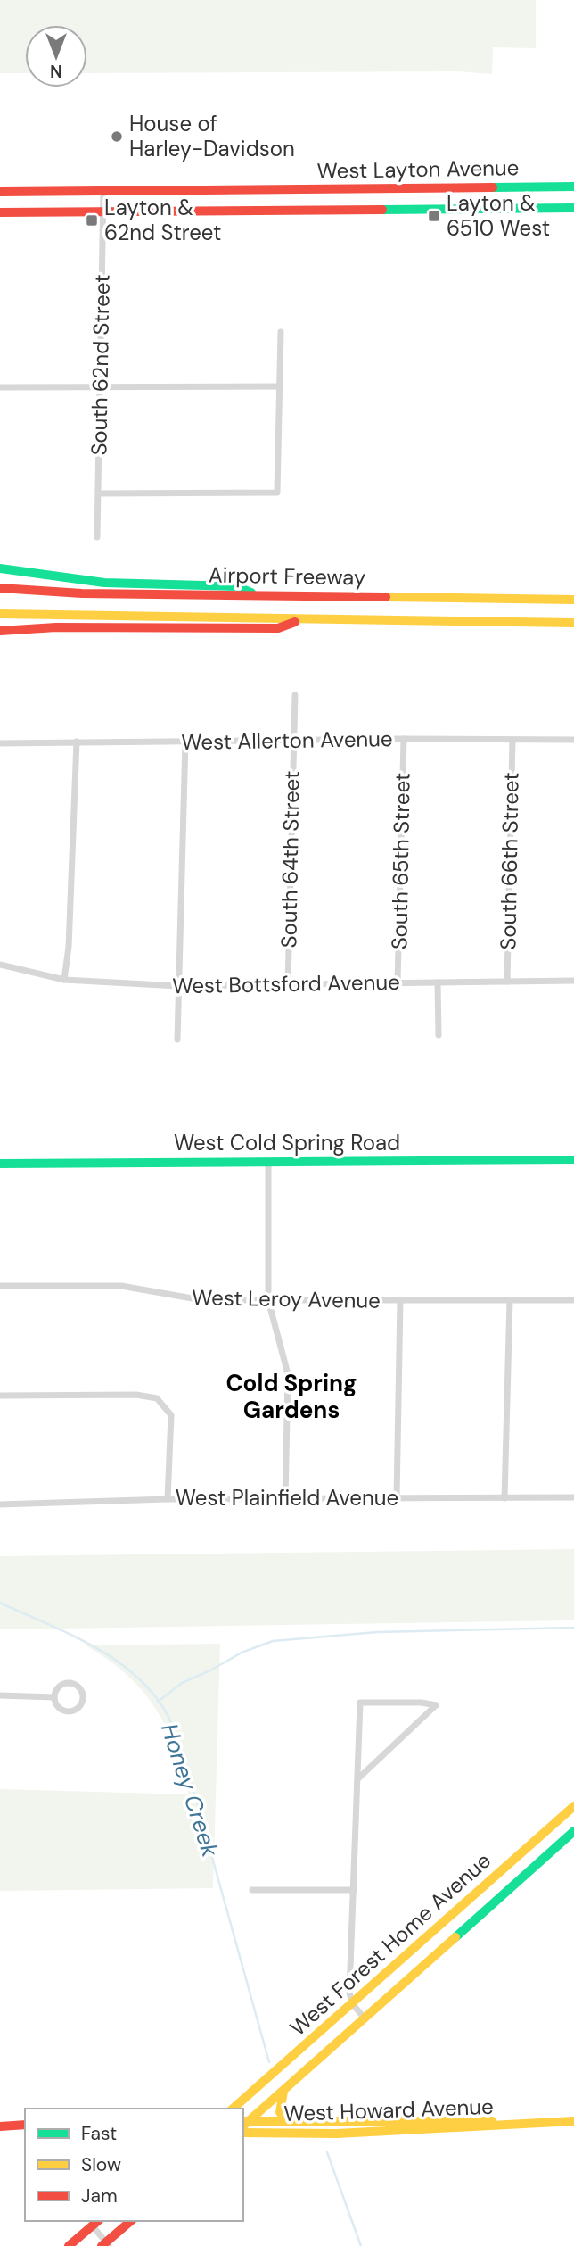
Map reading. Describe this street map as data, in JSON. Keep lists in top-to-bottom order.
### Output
{
  "streets": {
    "main road": [
      "West Layton Avenue",
      "Airport Freeway",
      "West Cold Spring Road",
      "West Forest Home Avenue",
      "West Howard Avenue"
    ],
    "street": [
      "South 62nd Street",
      "West Allerton Avenue",
      "South 64th Street",
      "South 65th Street",
      "South 66th Street",
      "West Bottsford Avenue",
      "West Leroy Avenue",
      "West Plainfield Avenue"
    ]
  },
  "crossings": [
    ["West Layton Avenue", "South 62nd Street"],
    ["West Allerton Avenue", "South 64th Street"],
    ["West Allerton Avenue", "South 65th Street"],
    ["West Allerton Avenue", "South 66th Street"],
    ["South 64th Street", "West Bottsford Avenue"],
    ["South 65th Street", "West Bottsford Avenue"],
    ["South 66th Street", "West Bottsford Avenue"],
    ["West Forest Home Avenue", "West Howard Avenue"]
  ],
  "districts": ["Cold Spring Gardens"],
  "water": ["Honey Creek"],
  "places": {
    "other": ["House of Harley-Davidson"],
    "transit": ["Layton & 6510 West", "Layton & 62nd Street"]
  },
  "legend": ["Fast", "Slow", "Jam"],
  "north": "bottom"
}
